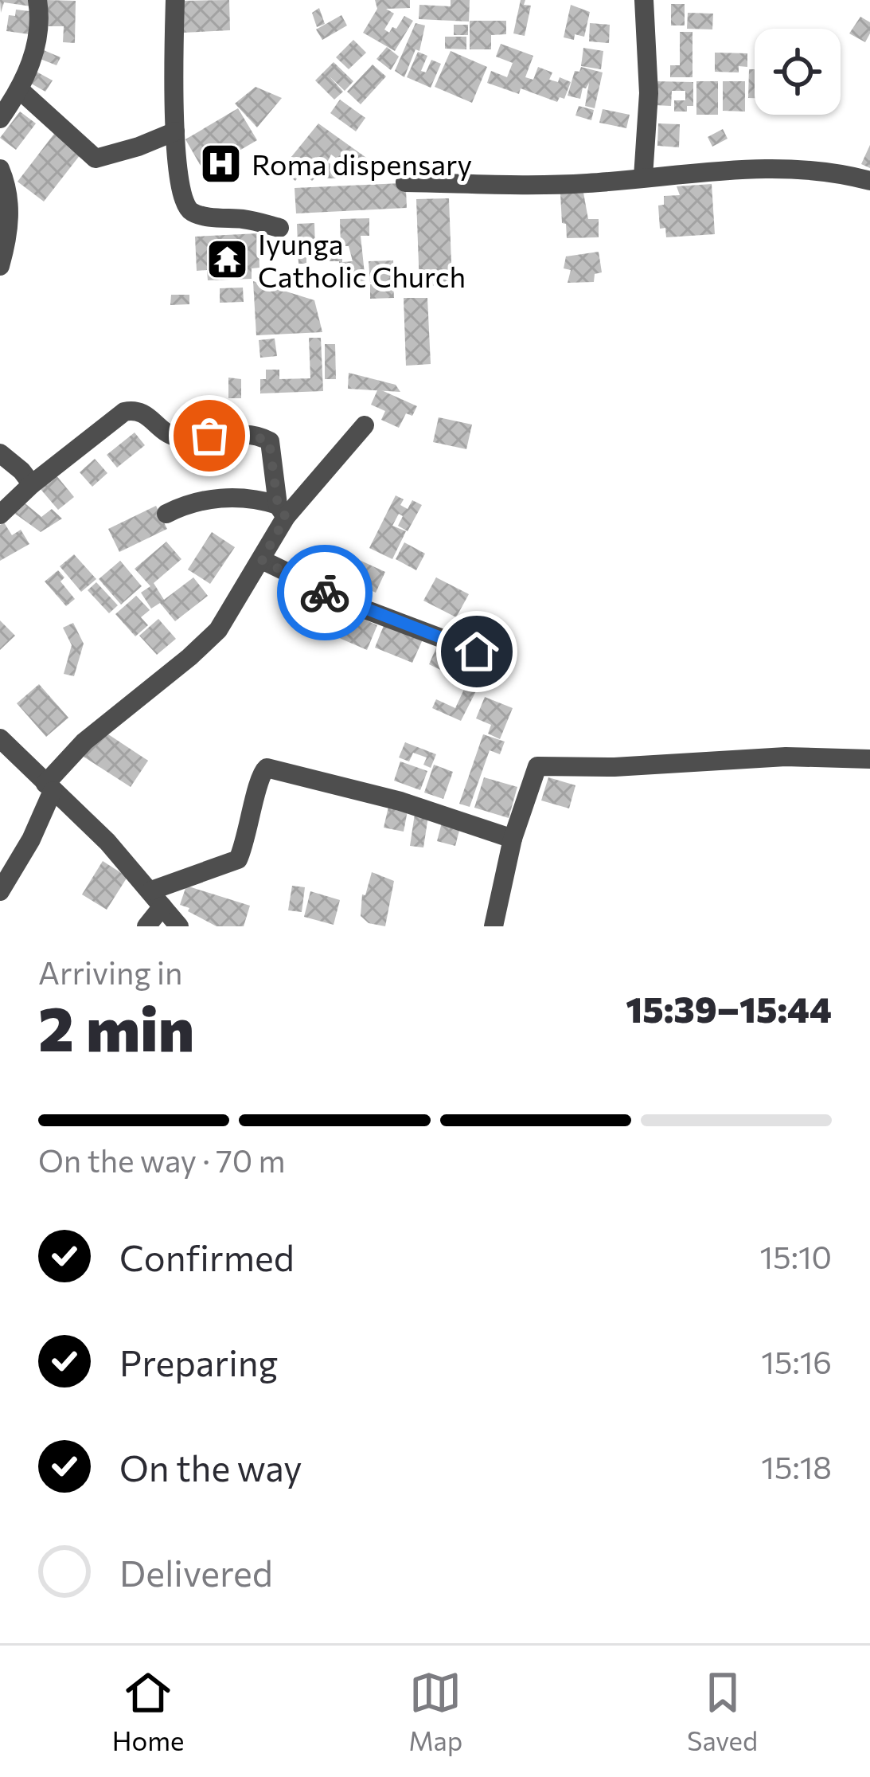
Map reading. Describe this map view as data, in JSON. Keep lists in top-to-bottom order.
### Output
{
  "places": {
    "hospital": ["Roma dispensary"],
    "temple": ["Iyunga Catholic Church"]
  },
  "page": {
    "heading": ["2 min", "Arriving in", "15:39–15:44"],
    "bar": "On the way · 70 m",
    "list": [
      ["Confirmed", "15:10"],
      ["Preparing", "15:16"],
      ["On the way", "15:18"],
      "Delivered"
    ],
    "tabs": ["Home", "Map", "Saved"]
  }
}
